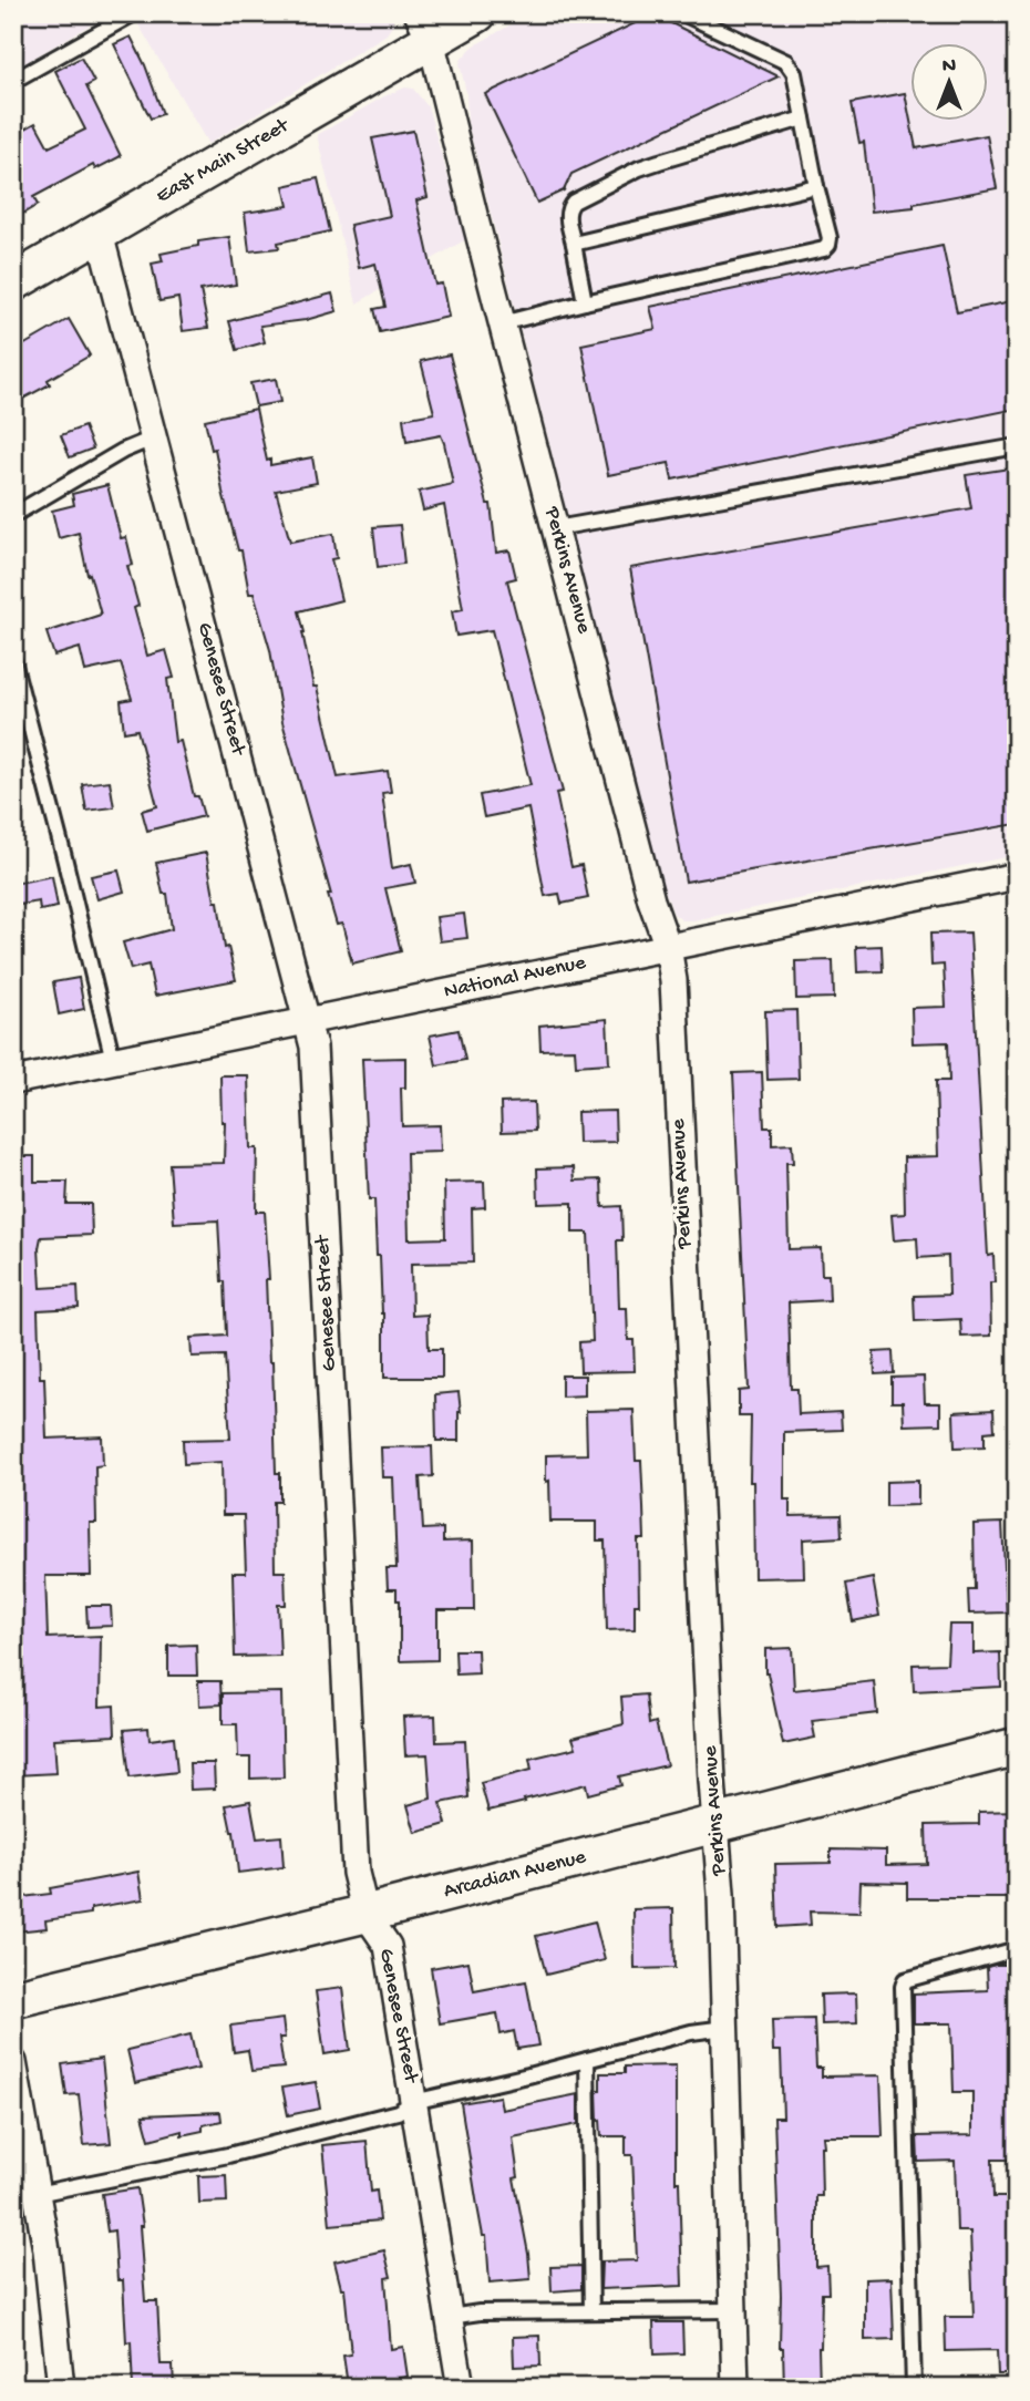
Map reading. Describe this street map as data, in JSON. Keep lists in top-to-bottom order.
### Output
{
  "streets": {
    "main road": ["East Main Street", "Arcadian Avenue"],
    "street": ["Perkins Avenue", "Genesee Street", "National Avenue"]
  },
  "crossings": [
    ["East Main Street", "Perkins Avenue"],
    ["East Main Street", "Genesee Street"],
    ["Perkins Avenue", "National Avenue"],
    ["Perkins Avenue", "Arcadian Avenue"],
    ["Genesee Street", "National Avenue"],
    ["Genesee Street", "Arcadian Avenue"]
  ],
  "north": "top"
}
